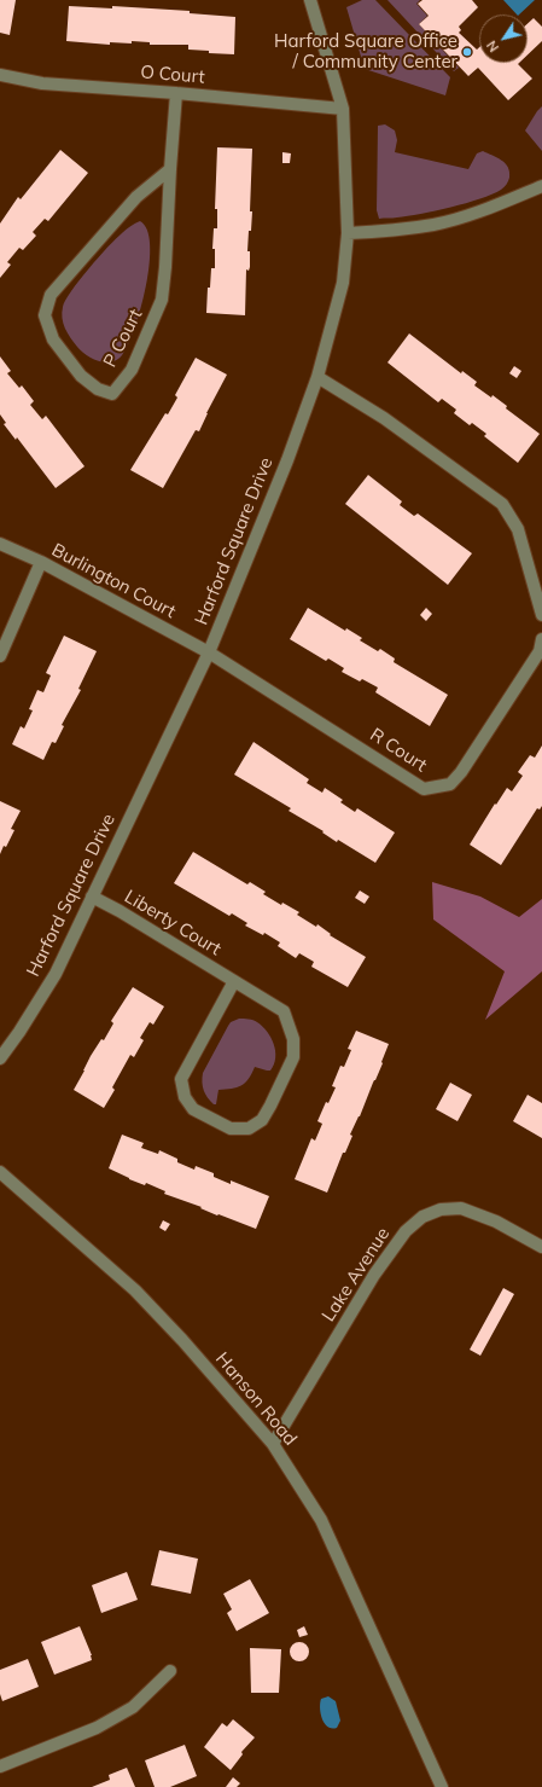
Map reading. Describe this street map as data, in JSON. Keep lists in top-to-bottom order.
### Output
{
  "streets": {
    "street": [
      "O Court",
      "P Court",
      "Harford Square Drive",
      "Burlington Court",
      "R Court",
      "Liberty Court",
      "Lake Avenue",
      "Hanson Road"
    ]
  },
  "crossings": [
    ["O Court", "P Court"],
    ["O Court", "Harford Square Drive"],
    ["Harford Square Drive", "Burlington Court"],
    ["Harford Square Drive", "R Court"],
    ["Harford Square Drive", "Liberty Court"],
    ["Burlington Court", "R Court"],
    ["Lake Avenue", "Hanson Road"]
  ],
  "places": ["Harford Square Office / Community Center"],
  "north": "bottom left"
}
